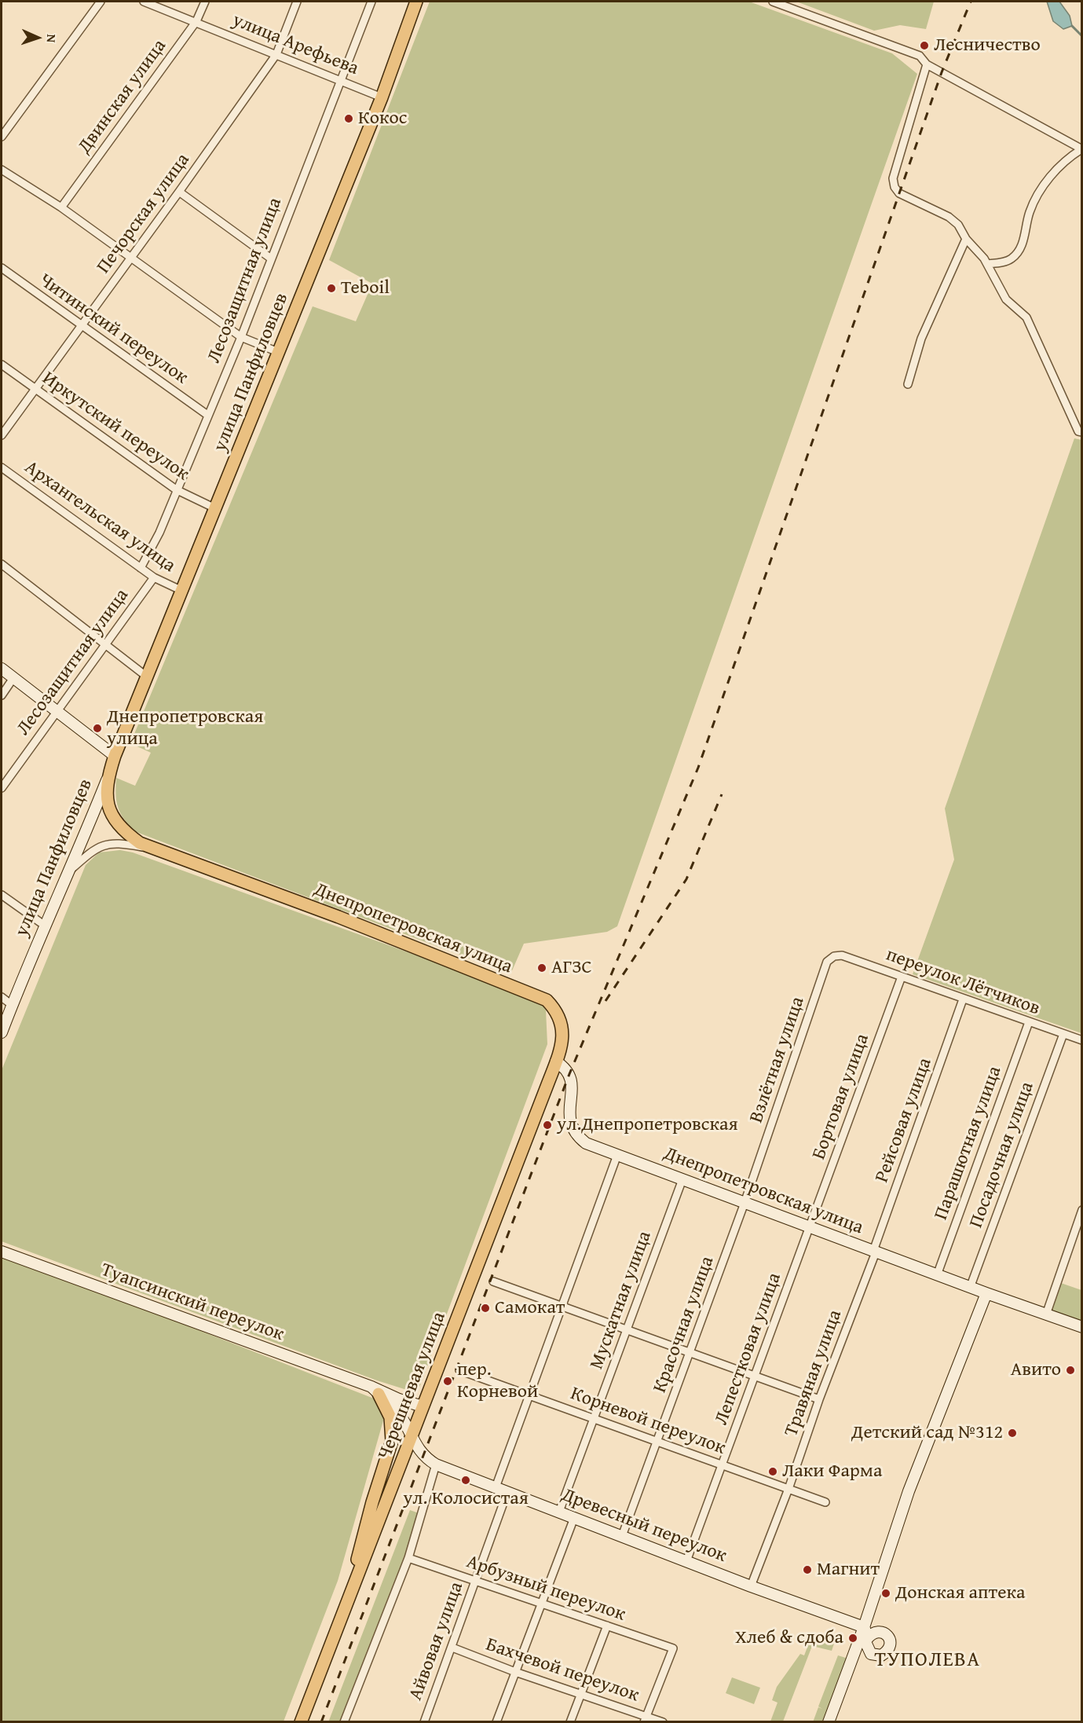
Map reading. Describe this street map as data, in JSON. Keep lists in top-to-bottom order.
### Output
{
  "streets": {
    "main road": ["улица Панфиловцев", "Днепропетровская улица", "Черешневая улица"],
    "street": [
      "улица Арефьева",
      "Двинская улица",
      "Печорская улица",
      "Лесозащитная улица",
      "Читинский переулок",
      "Иркутский переулок",
      "Архангельская улица",
      "переулок Лётчиков",
      "Взлётная улица",
      "Бортовая улица",
      "Рейсовая улица",
      "Парашютная улица",
      "Посадочная улица",
      "Мускатная улица",
      "Туапсинский переулок",
      "Красочная улица",
      "Лепестковая улица",
      "Травяная улица",
      "Корневой переулок",
      "Древесный переулок",
      "Арбузный переулок",
      "Айвовая улица",
      "Бахчевой переулок"
    ]
  },
  "crossings": [
    ["улица Арефьева", "Двинская улица"],
    ["улица Арефьева", "Печорская улица"],
    ["улица Арефьева", "Лесозащитная улица"],
    ["улица Арефьева", "улица Панфиловцев"],
    ["Печорская улица", "Читинский переулок"],
    ["Печорская улица", "Иркутский переулок"],
    ["Лесозащитная улица", "Читинский переулок"],
    ["Лесозащитная улица", "Иркутский переулок"],
    ["Лесозащитная улица", "Архангельская улица"],
    ["улица Панфиловцев", "Иркутский переулок"],
    ["улица Панфиловцев", "Архангельская улица"],
    ["улица Панфиловцев", "Днепропетровская улица"],
    ["Днепропетровская улица", "Взлётная улица"],
    ["Днепропетровская улица", "Бортовая улица"],
    ["Днепропетровская улица", "Рейсовая улица"],
    ["Днепропетровская улица", "Парашютная улица"],
    ["Днепропетровская улица", "Посадочная улица"],
    ["Днепропетровская улица", "Мускатная улица"],
    ["Днепропетровская улица", "Красочная улица"],
    ["Днепропетровская улица", "Лепестковая улица"],
    ["Днепропетровская улица", "Травяная улица"],
    ["Днепропетровская улица", "Черешневая улица"],
    ["переулок Лётчиков", "Взлётная улица"],
    ["переулок Лётчиков", "Бортовая улица"],
    ["переулок Лётчиков", "Рейсовая улица"],
    ["переулок Лётчиков", "Парашютная улица"],
    ["переулок Лётчиков", "Посадочная улица"],
    ["Взлётная улица", "Красочная улица"],
    ["Бортовая улица", "Лепестковая улица"],
    ["Рейсовая улица", "Травяная улица"],
    ["Мускатная улица", "Корневой переулок"],
    ["Мускатная улица", "Древесный переулок"],
    ["Туапсинский переулок", "Черешневая улица"],
    ["Туапсинский переулок", "Древесный переулок"],
    ["Красочная улица", "Корневой переулок"],
    ["Красочная улица", "Древесный переулок"],
    ["Лепестковая улица", "Корневой переулок"],
    ["Лепестковая улица", "Древесный переулок"],
    ["Травяная улица", "Корневой переулок"],
    ["Травяная улица", "Древесный переулок"],
    ["Черешневая улица", "Древесный переулок"],
    ["Древесный переулок", "Айвовая улица"],
    ["Арбузный переулок", "Айвовая улица"],
    ["Арбузный переулок", "Бахчевой переулок"],
    ["Айвовая улица", "Бахчевой переулок"]
  ],
  "districts": ["ТУПОЛЕВА"],
  "places": [
    "Лесничество",
    "Кокос",
    "Teboil",
    "Днепропетровская улица",
    "АГЗС",
    "ул.Днепропетровская",
    "Самокат",
    "Авито",
    "пер. Корневой",
    "Детский сад №312",
    "Лаки Фарма",
    "ул. Колосистая",
    "Магнит",
    "Донская аптека",
    "Хлеб & сдоба"
  ],
  "north": "right"
}
